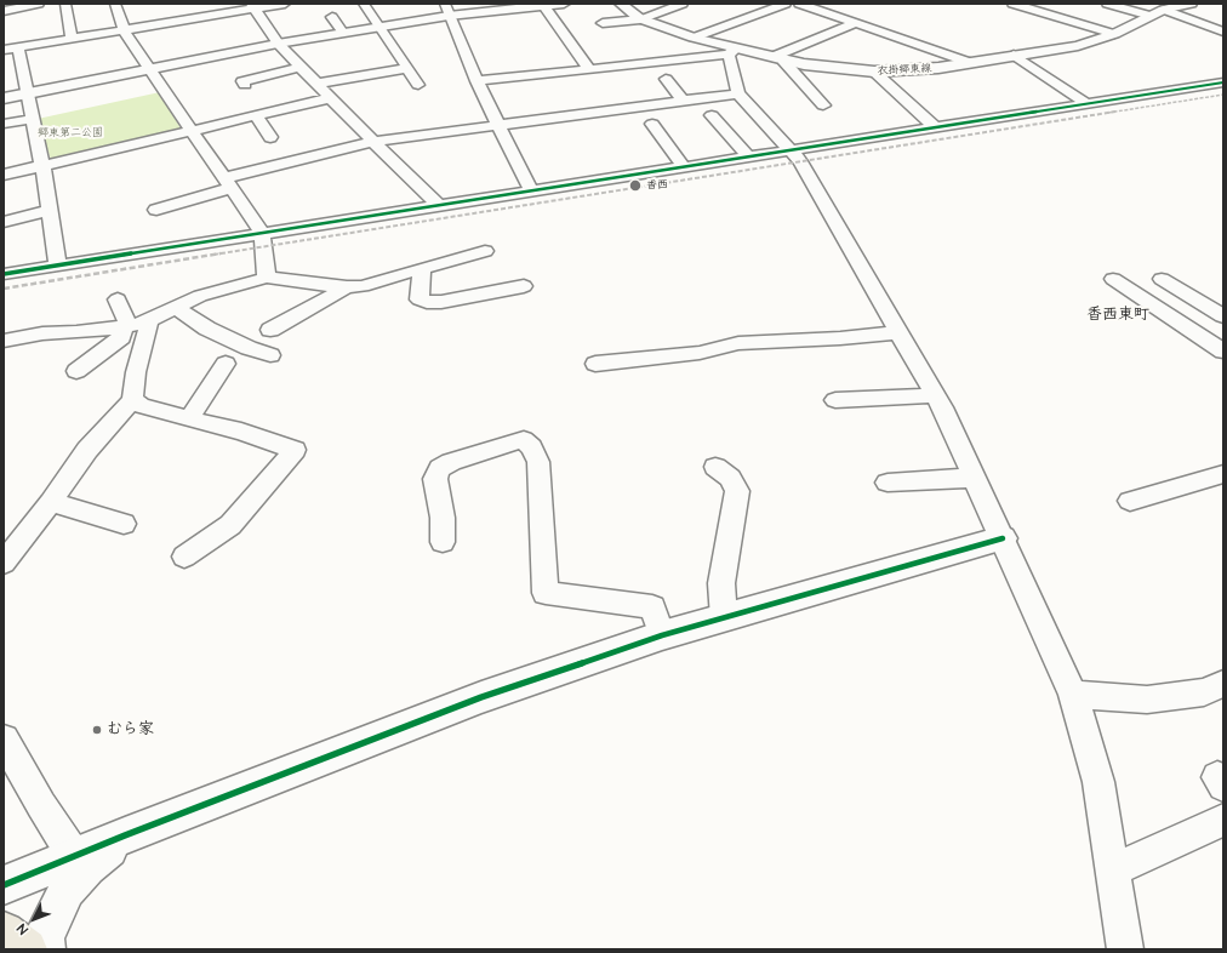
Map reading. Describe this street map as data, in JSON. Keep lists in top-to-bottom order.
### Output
{
  "streets": {
    "street": ["衣掛郷東線"]
  },
  "districts": ["香西東町"],
  "parks": ["郷東第二公園"],
  "places": ["香西", "むら家"],
  "north": "bottom left"
}
